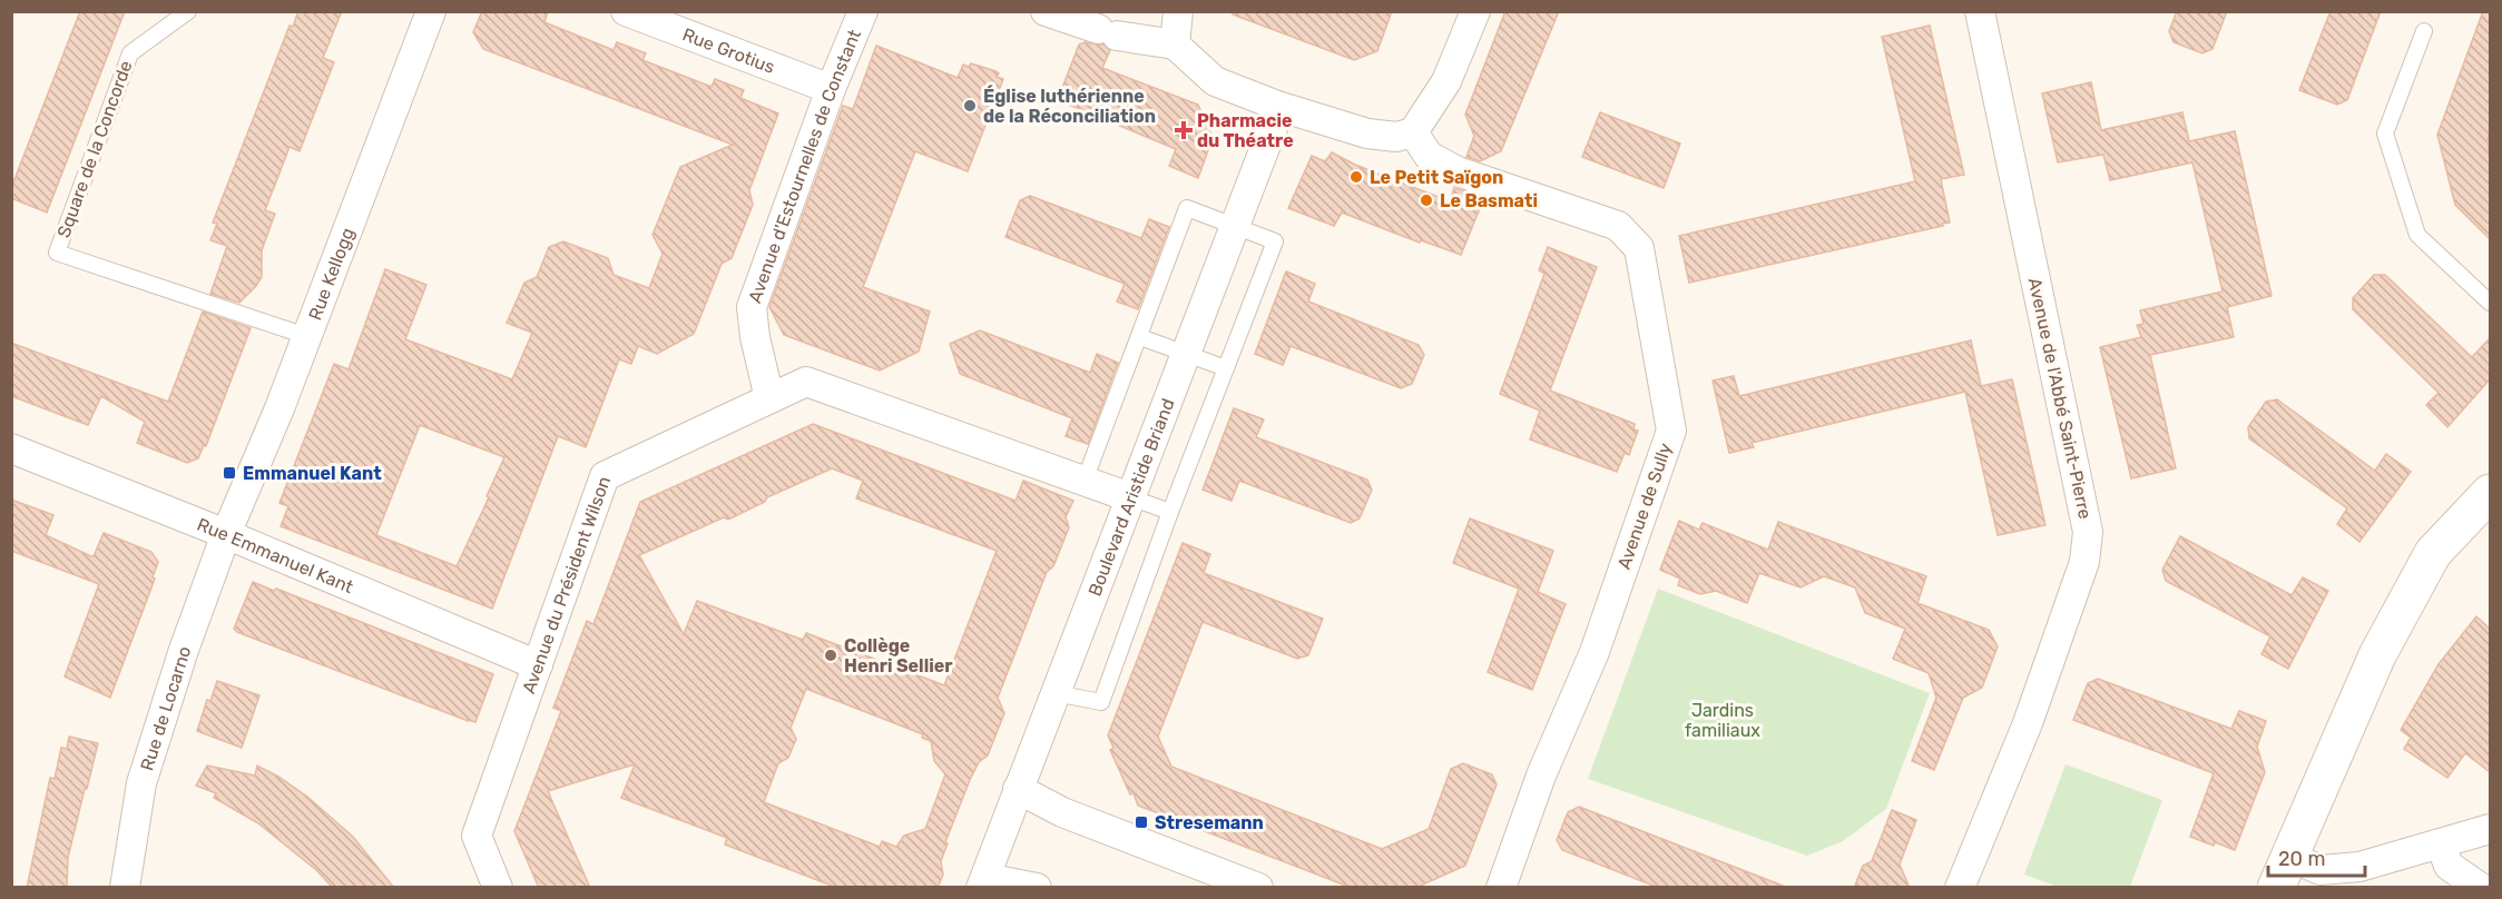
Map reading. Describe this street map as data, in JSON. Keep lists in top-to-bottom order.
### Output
{
  "streets": {
    "street": [
      "Rue Grotius",
      "Avenue d'Estournelles de Constant",
      "Rue Kellogg",
      "Avenue de l'Abbé Saint-Pierre",
      "Boulevard Aristide Briand",
      "Avenue de Sully",
      "Rue Emmanuel Kant",
      "Avenue du Président Wilson",
      "Rue de Locarno"
    ],
    "lane": ["Square de la Concorde"]
  },
  "crossings": [
    ["Rue Grotius", "Avenue d'Estournelles de Constant"],
    ["Square de la Concorde", "Rue Kellogg"],
    ["Avenue d'Estournelles de Constant", "Avenue du Président Wilson"],
    ["Rue Kellogg", "Rue Emmanuel Kant"],
    ["Rue Kellogg", "Rue de Locarno"],
    ["Boulevard Aristide Briand", "Avenue du Président Wilson"],
    ["Rue Emmanuel Kant", "Avenue du Président Wilson"],
    ["Rue Emmanuel Kant", "Rue de Locarno"]
  ],
  "parks": ["Jardins familiaux"],
  "places": {
    "other": [
      "Église luthérienne de la Réconciliation",
      "Le Petit Saïgon",
      "Le Basmati",
      "Collège Henri Sellier"
    ],
    "health": ["Pharmacie du Théatre"],
    "transit": ["Emmanuel Kant", "Stresemann"]
  },
  "scale_bar": "20 m"
}
